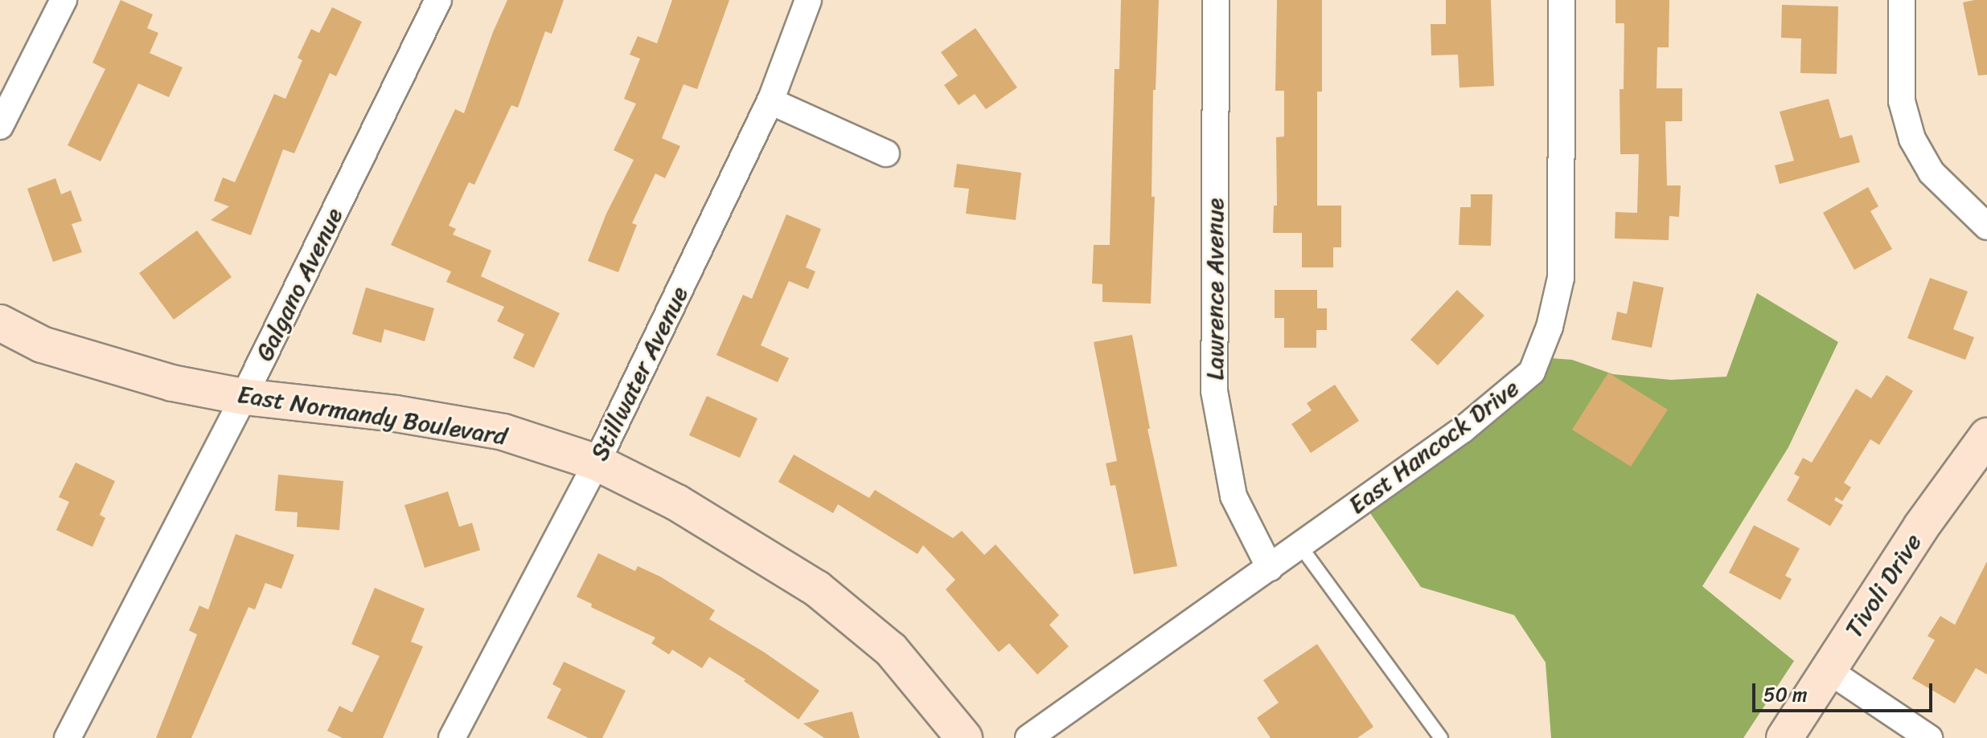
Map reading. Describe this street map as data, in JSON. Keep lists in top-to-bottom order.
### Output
{
  "streets": {
    "street": [
      "Galgano Avenue",
      "Lawrence Avenue",
      "Stillwater Avenue",
      "East Normandy Boulevard",
      "East Hancock Drive",
      "Tivoli Drive"
    ]
  },
  "crossings": [
    ["Galgano Avenue", "East Normandy Boulevard"],
    ["Lawrence Avenue", "East Hancock Drive"],
    ["Stillwater Avenue", "East Normandy Boulevard"]
  ],
  "scale_bar": "50 m"
}
